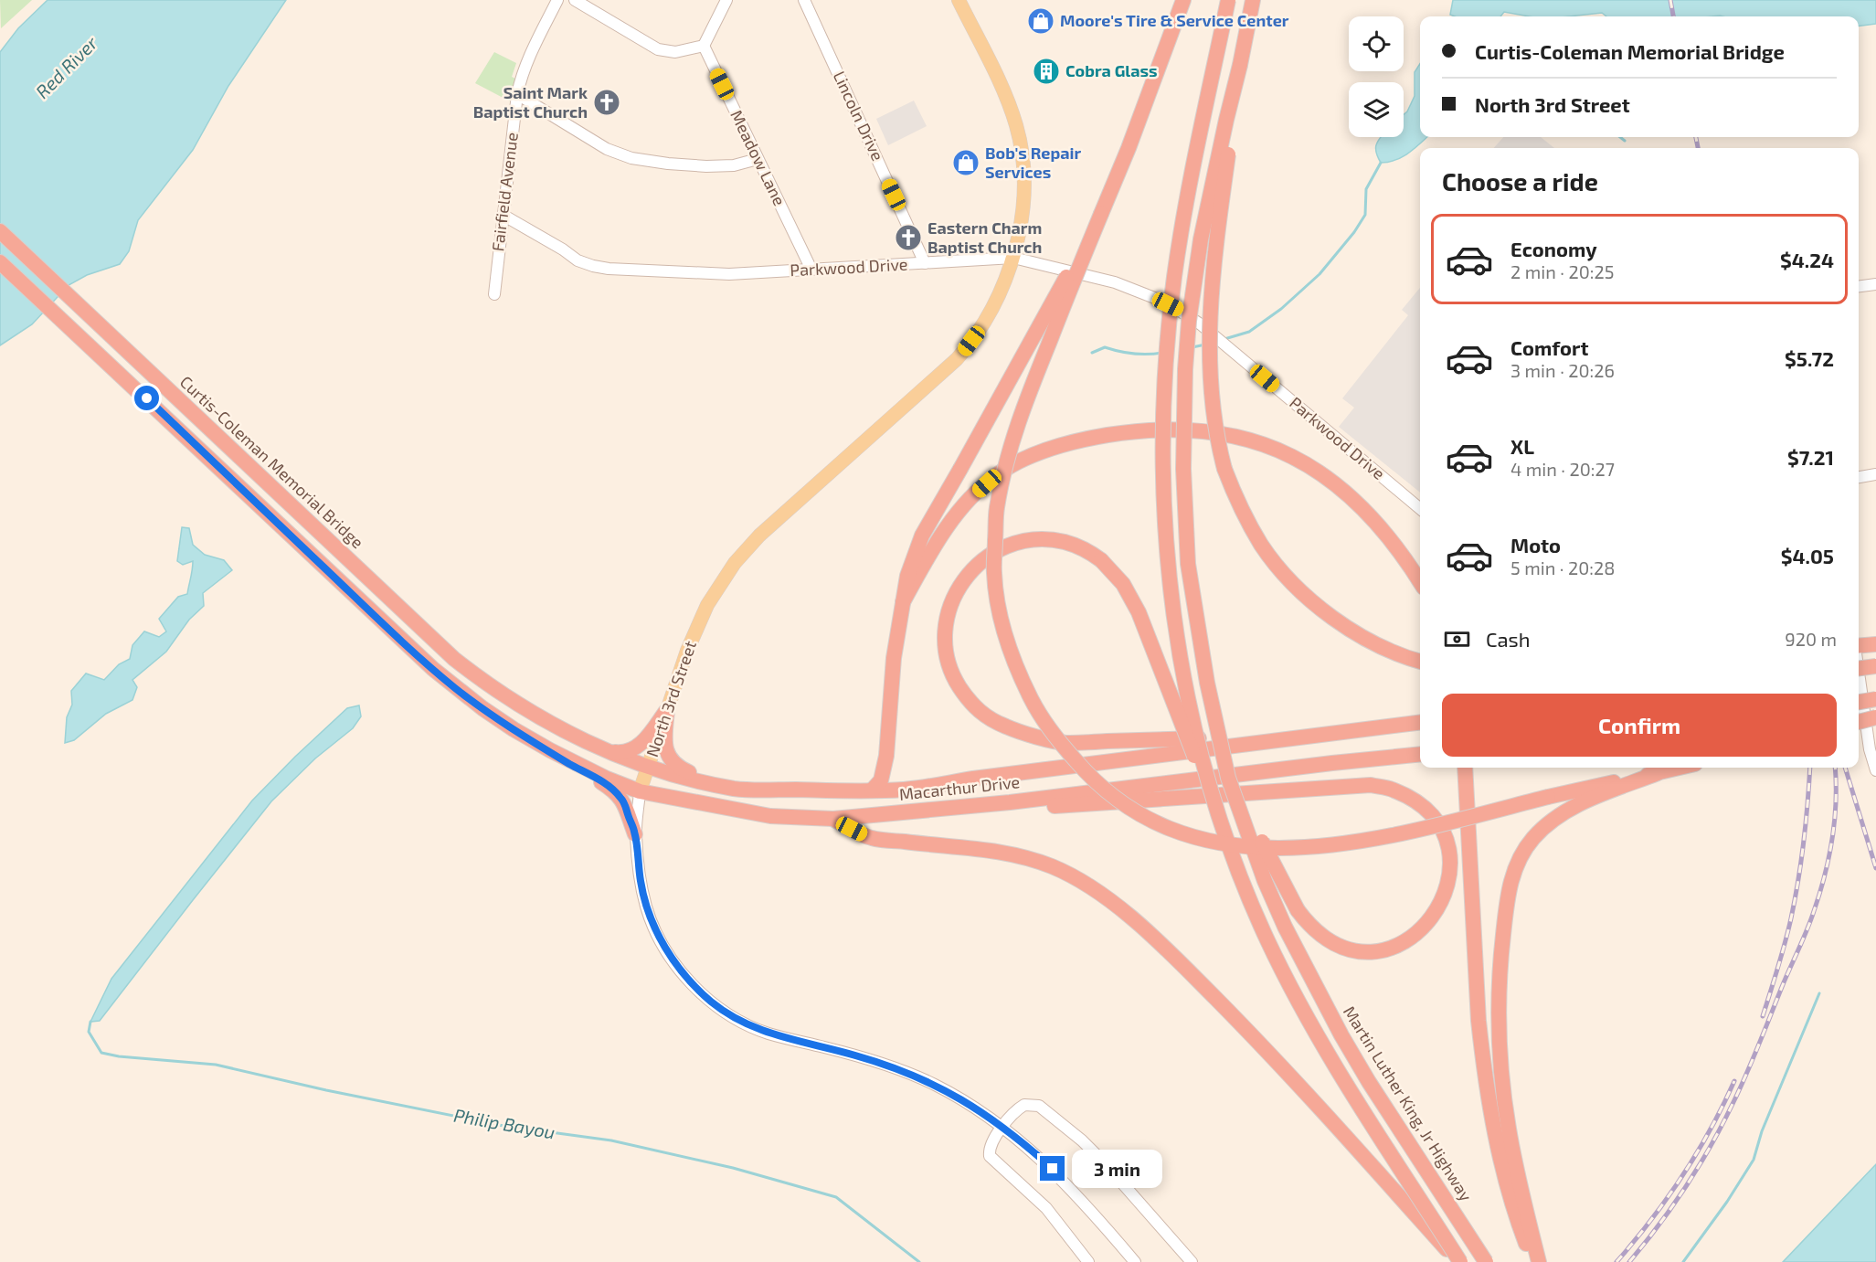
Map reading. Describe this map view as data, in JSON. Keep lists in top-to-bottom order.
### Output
{
  "streets": {
    "highway": ["Curtis-Coleman Memorial Bridge", "Macarthur Drive", "Martin Luther King, Jr Highway"],
    "main road": ["North 3rd Street"],
    "street": [
      "Lincoln Drive",
      "Meadow Lane",
      "Fairfield Avenue",
      "Parkwood Drive"
    ]
  },
  "crossings": [
    ["Lincoln Drive", "Parkwood Drive"],
    ["Meadow Lane", "Parkwood Drive"],
    ["Fairfield Avenue", "Parkwood Drive"],
    ["Parkwood Drive", "North 3rd Street"],
    ["Curtis-Coleman Memorial Bridge", "Macarthur Drive"],
    ["North 3rd Street", "Macarthur Drive"]
  ],
  "water": ["Red River", "Philip Bayou"],
  "places": {
    "shop": ["Moore's Tire & Service Center", "Bob's Repair Services"],
    "building": ["Cobra Glass"],
    "church": ["Saint Mark Baptist Church", "Eastern Charm Baptist Church"]
  },
  "page": {
    "banner": ["Curtis-Coleman Memorial Bridge", "North 3rd Street"],
    "heading": "Choose a ride",
    "list": [
      {
        "name": "Economy",
        "note": "2 min · 20:25",
        "value": "$4.24"
      },
      {
        "name": "Comfort",
        "note": "3 min · 20:26",
        "value": "$5.72"
      },
      {
        "name": "XL",
        "note": "4 min · 20:27",
        "value": "$7.21"
      },
      {
        "name": "Moto",
        "note": "5 min · 20:28",
        "value": "$4.05"
      }
    ],
    "pay": ["Cash", "920 m"],
    "buttons": "Confirm",
    "bubble": "3 min"
  }
}
